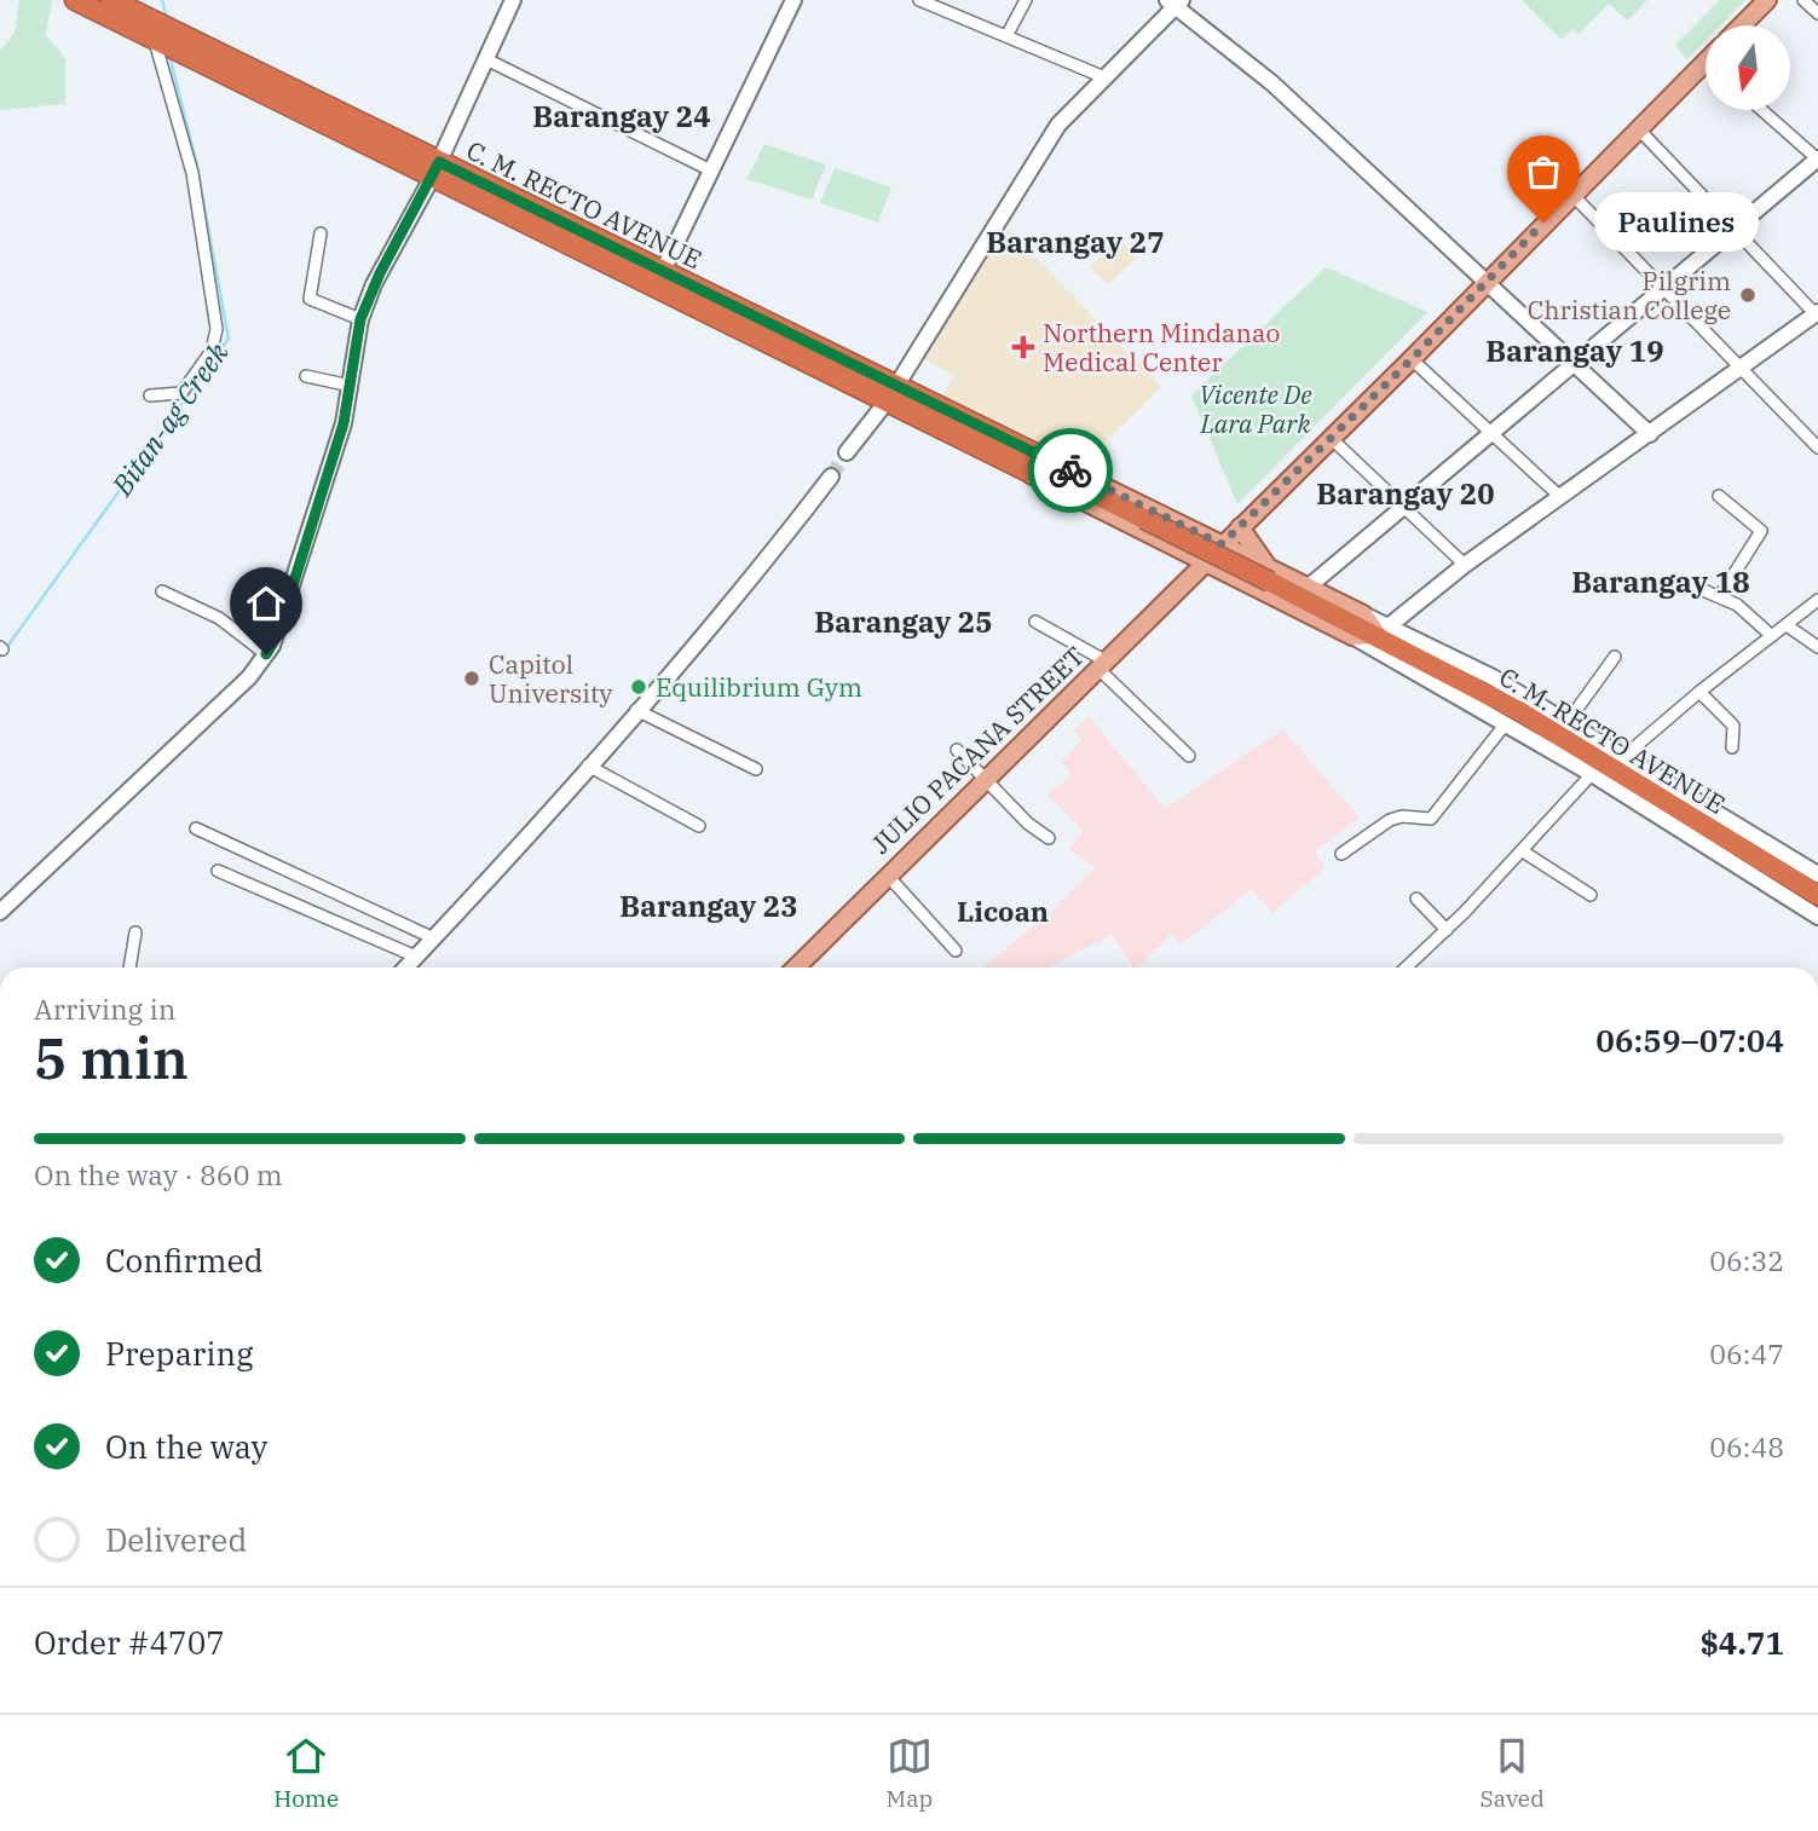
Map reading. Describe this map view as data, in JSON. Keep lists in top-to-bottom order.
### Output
{
  "streets": {
    "highway": ["C. M. RECTO AVENUE"],
    "main road": ["JULIO PACANA STREET"]
  },
  "crossings": [
    ["C. M. RECTO AVENUE", "JULIO PACANA STREET"]
  ],
  "districts": [
    "Barangay 24",
    "Barangay 27",
    "Barangay 19",
    "Barangay 20",
    "Barangay 18",
    "Barangay 25",
    "Barangay 23",
    "Licoan"
  ],
  "water": ["Bitan-ag Creek"],
  "parks": ["Vicente De Lara Park"],
  "places": {
    "other": [
      "Paulines",
      "Pilgrim Christian College",
      "Capitol University",
      "Equilibrium Gym"
    ],
    "health": ["Northern Mindanao Medical Center"]
  },
  "north": "bottom",
  "page": {
    "bubble": "Paulines",
    "heading": ["5 min", "Arriving in", "06:59–07:04"],
    "panel": ["Order #4707", "$4.71"],
    "bar": "On the way · 860 m",
    "list": [
      ["Confirmed", "06:32"],
      ["Preparing", "06:47"],
      ["On the way", "06:48"],
      "Delivered"
    ],
    "tabs": ["Home", "Map", "Saved"]
  }
}
